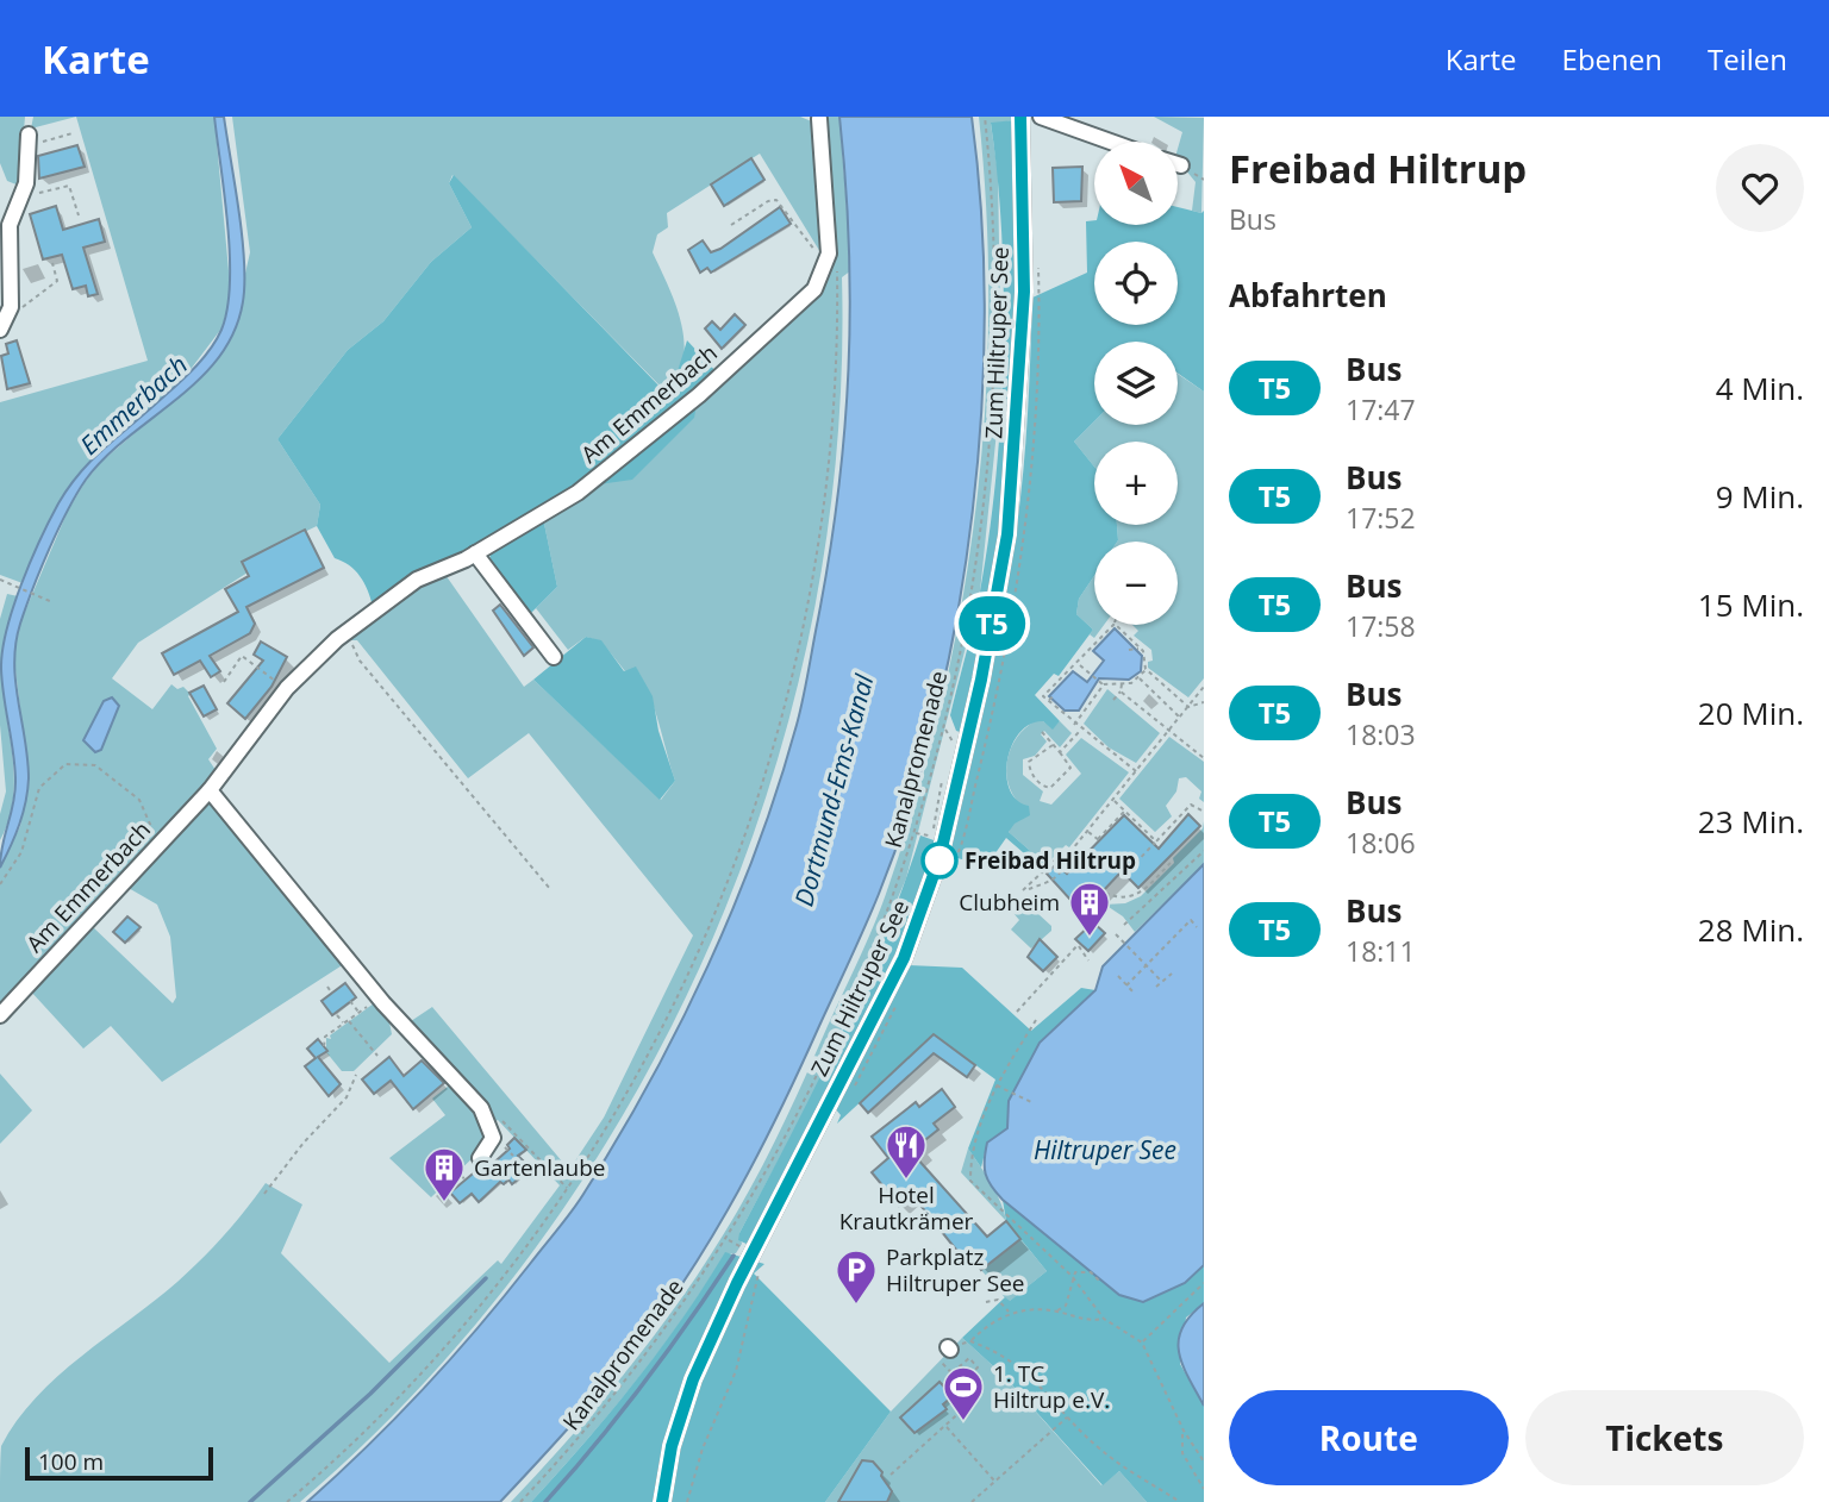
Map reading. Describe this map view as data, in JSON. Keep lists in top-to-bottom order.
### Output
{
  "streets": {
    "street": ["Zum Hiltruper See", "Am Emmerbach"],
    "path": ["Kanalpromenade"]
  },
  "water": ["Emmerbach", "Dortmund-Ems-Kanal", "Hiltruper See"],
  "places": {
    "other": ["Freibad Hiltrup"],
    "building": ["Clubheim", "Gartenlaube"],
    "restaurant": ["Hotel Krautkrämer"],
    "parking": ["Parkplatz Hiltruper See"],
    "sports": ["1. TC Hiltrup e.V."]
  },
  "lines": ["bus line T5"],
  "scale_bar": "100 m",
  "north": "top left",
  "page": {
    "header": "Karte",
    "nav": ["Karte", "Ebenen", "Teilen"],
    "on_map": "T5",
    "heading": [
      ["Freibad Hiltrup", "Bus"],
      "Abfahrten"
    ],
    "map_buttons": ["+", "−"],
    "list": [
      {
        "mark": "T5",
        "name": "Bus",
        "note": "17:47",
        "value": "4 Min."
      },
      {
        "mark": "T5",
        "name": "Bus",
        "note": "17:52",
        "value": "9 Min."
      },
      {
        "mark": "T5",
        "name": "Bus",
        "note": "17:58",
        "value": "15 Min."
      },
      {
        "mark": "T5",
        "name": "Bus",
        "note": "18:03",
        "value": "20 Min."
      },
      {
        "mark": "T5",
        "name": "Bus",
        "note": "18:06",
        "value": "23 Min."
      },
      {
        "mark": "T5",
        "name": "Bus",
        "note": "18:11",
        "value": "28 Min."
      }
    ],
    "buttons": ["Route", "Tickets"],
    "scale": "100 m"
  }
}
